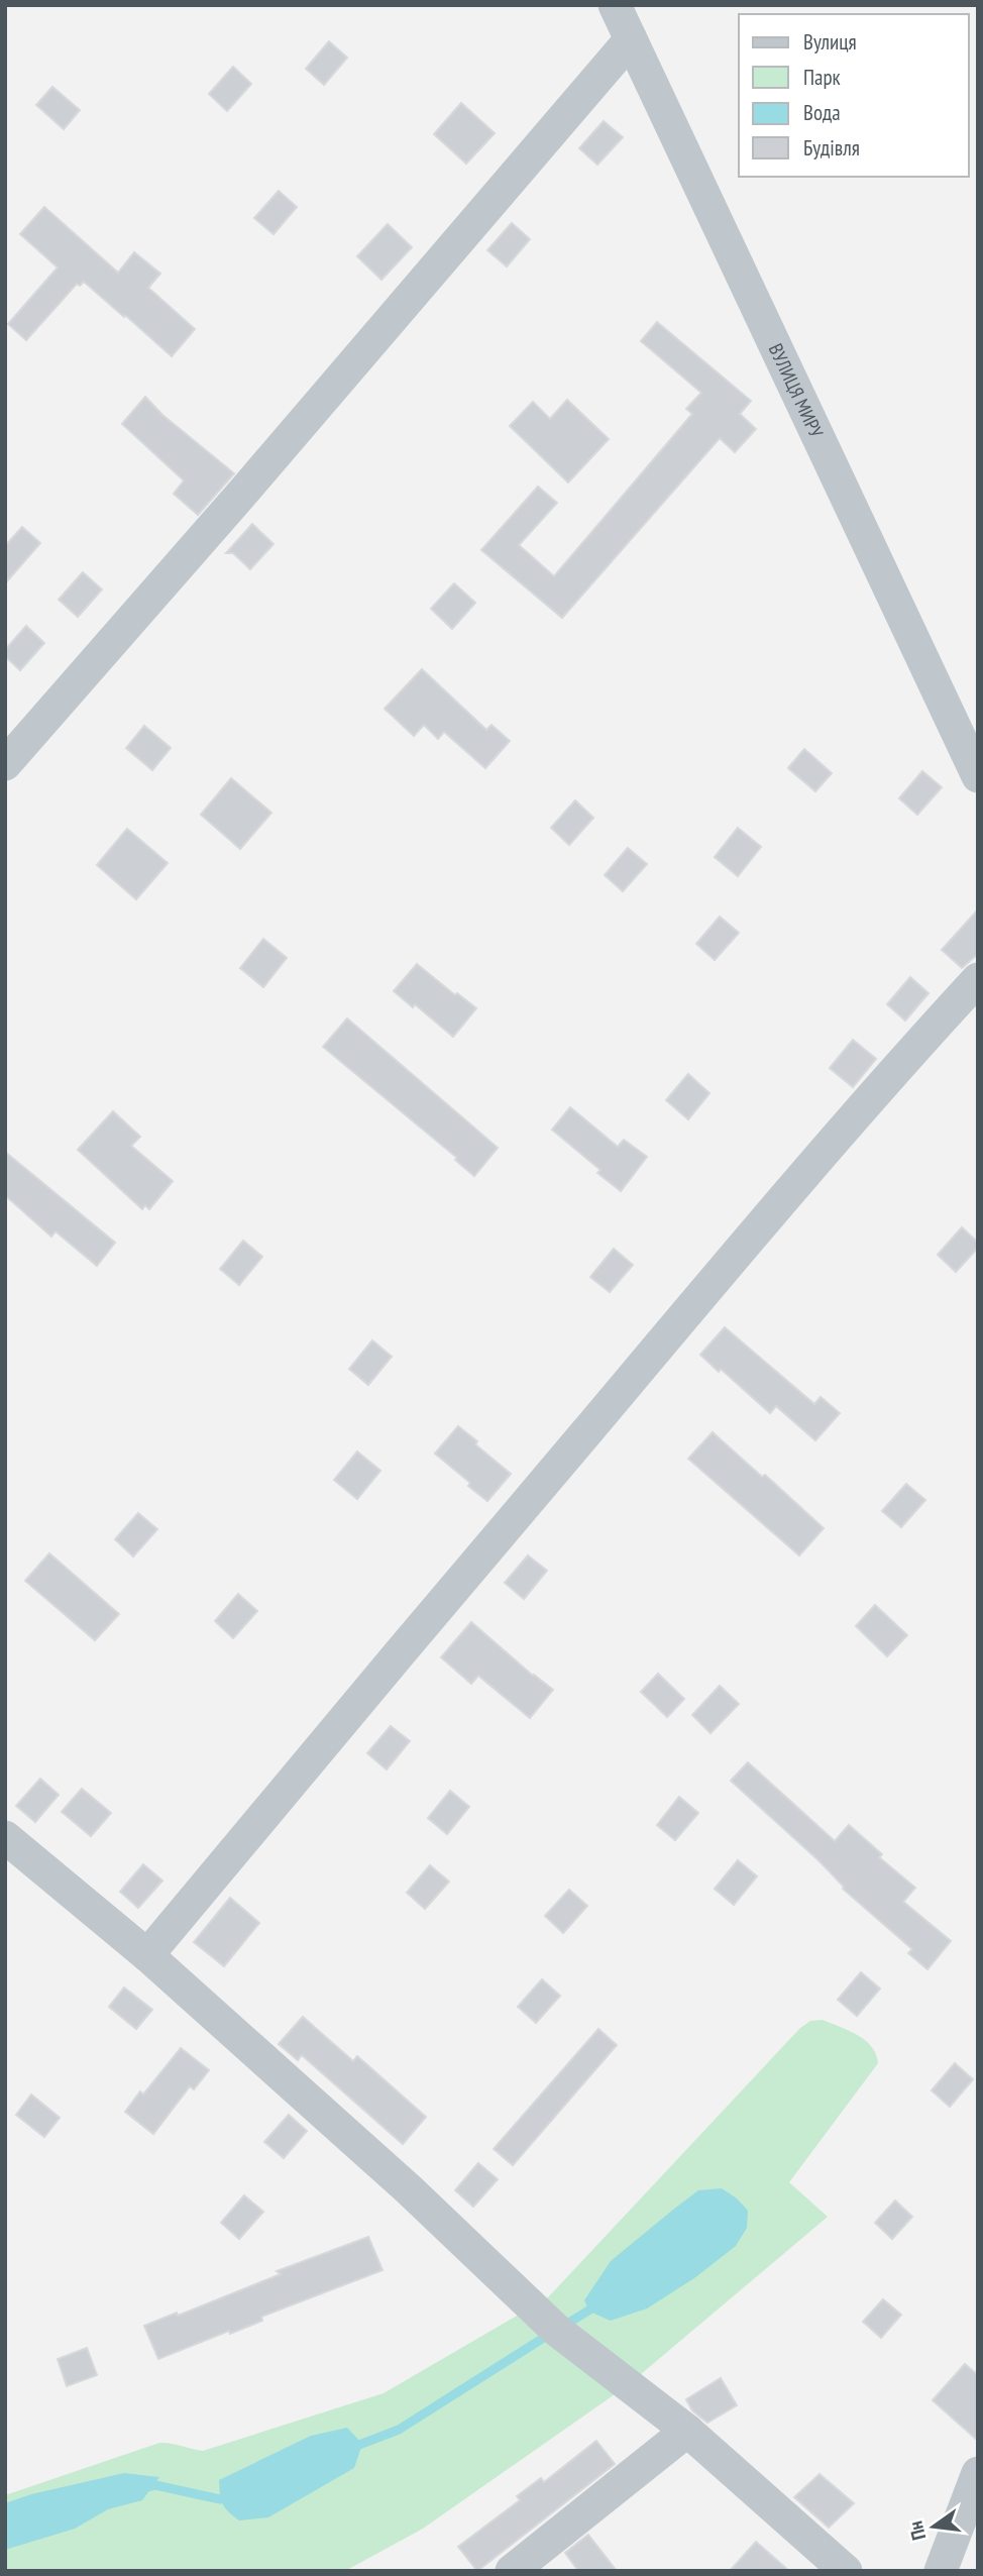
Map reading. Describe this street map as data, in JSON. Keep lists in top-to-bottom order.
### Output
{
  "streets": {
    "street": ["ВУЛИЦЯ МИРУ"]
  },
  "legend": [
    "Вулиця",
    "Парк",
    "Вода",
    "Будівля"
  ],
  "north": "left"
}
